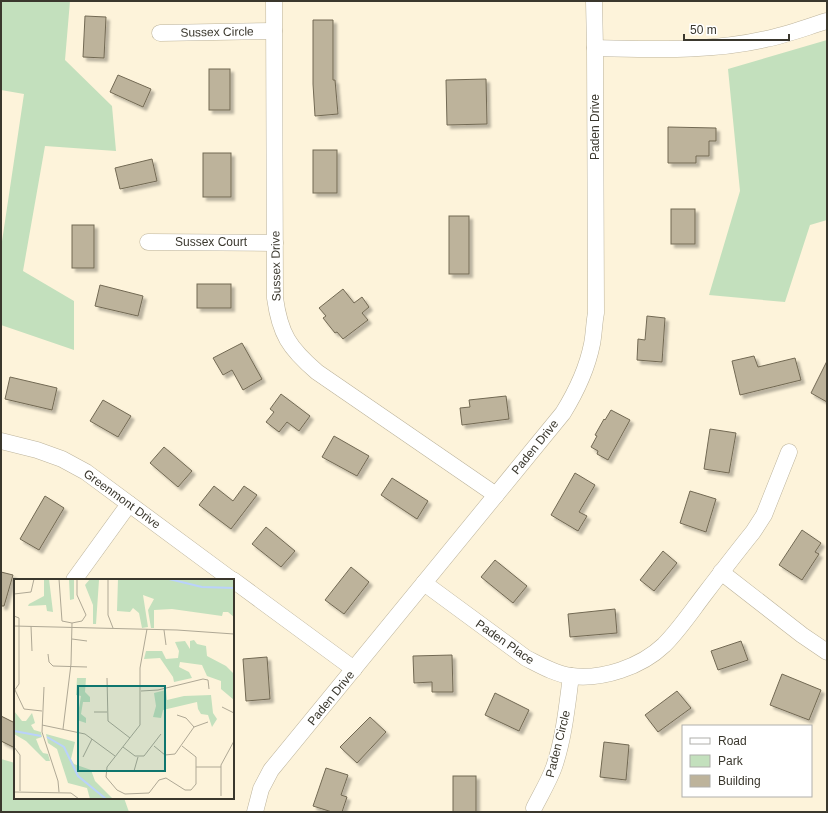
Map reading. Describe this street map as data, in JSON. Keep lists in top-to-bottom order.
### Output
{
  "streets": {
    "street": [
      "Sussex Circle",
      "Paden Drive",
      "Sussex Court",
      "Sussex Drive",
      "Greenmont Drive",
      "Paden Place",
      "Paden Circle"
    ]
  },
  "crossings": [
    ["Sussex Circle", "Sussex Drive"],
    ["Paden Drive", "Sussex Drive"],
    ["Paden Drive", "Greenmont Drive"],
    ["Paden Drive", "Paden Place"],
    ["Sussex Court", "Sussex Drive"],
    ["Paden Place", "Paden Circle"]
  ],
  "legend": ["Road", "Park", "Building"],
  "scale_bar": "50 m"
}
